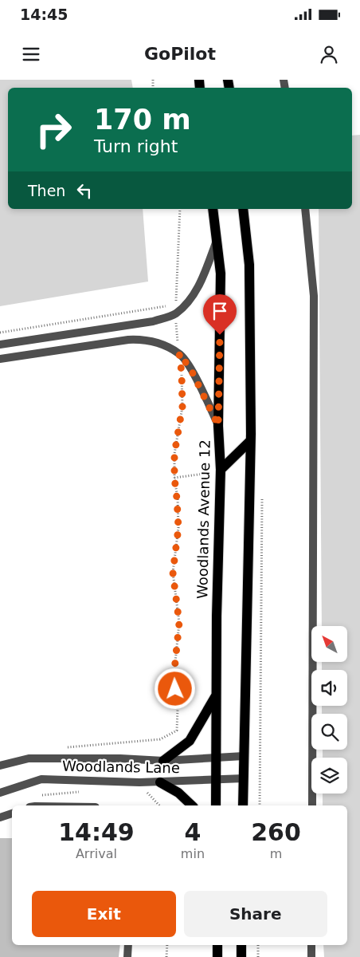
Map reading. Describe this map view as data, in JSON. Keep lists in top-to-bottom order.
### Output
{
  "streets": {
    "main road": ["Woodlands Avenue 12"],
    "street": ["Woodlands Lane"]
  },
  "crossings": [
    ["Woodlands Avenue 12", "Woodlands Lane"]
  ],
  "north": "top left",
  "page": {
    "status": "14:45",
    "header": "GoPilot",
    "turn": ["170 m", "Turn right"],
    "then": "Then",
    "eta": [
      "14:49",
      "Arrival",
      "4",
      "min",
      "260",
      "m"
    ],
    "buttons": ["Exit", "Share"]
  }
}
